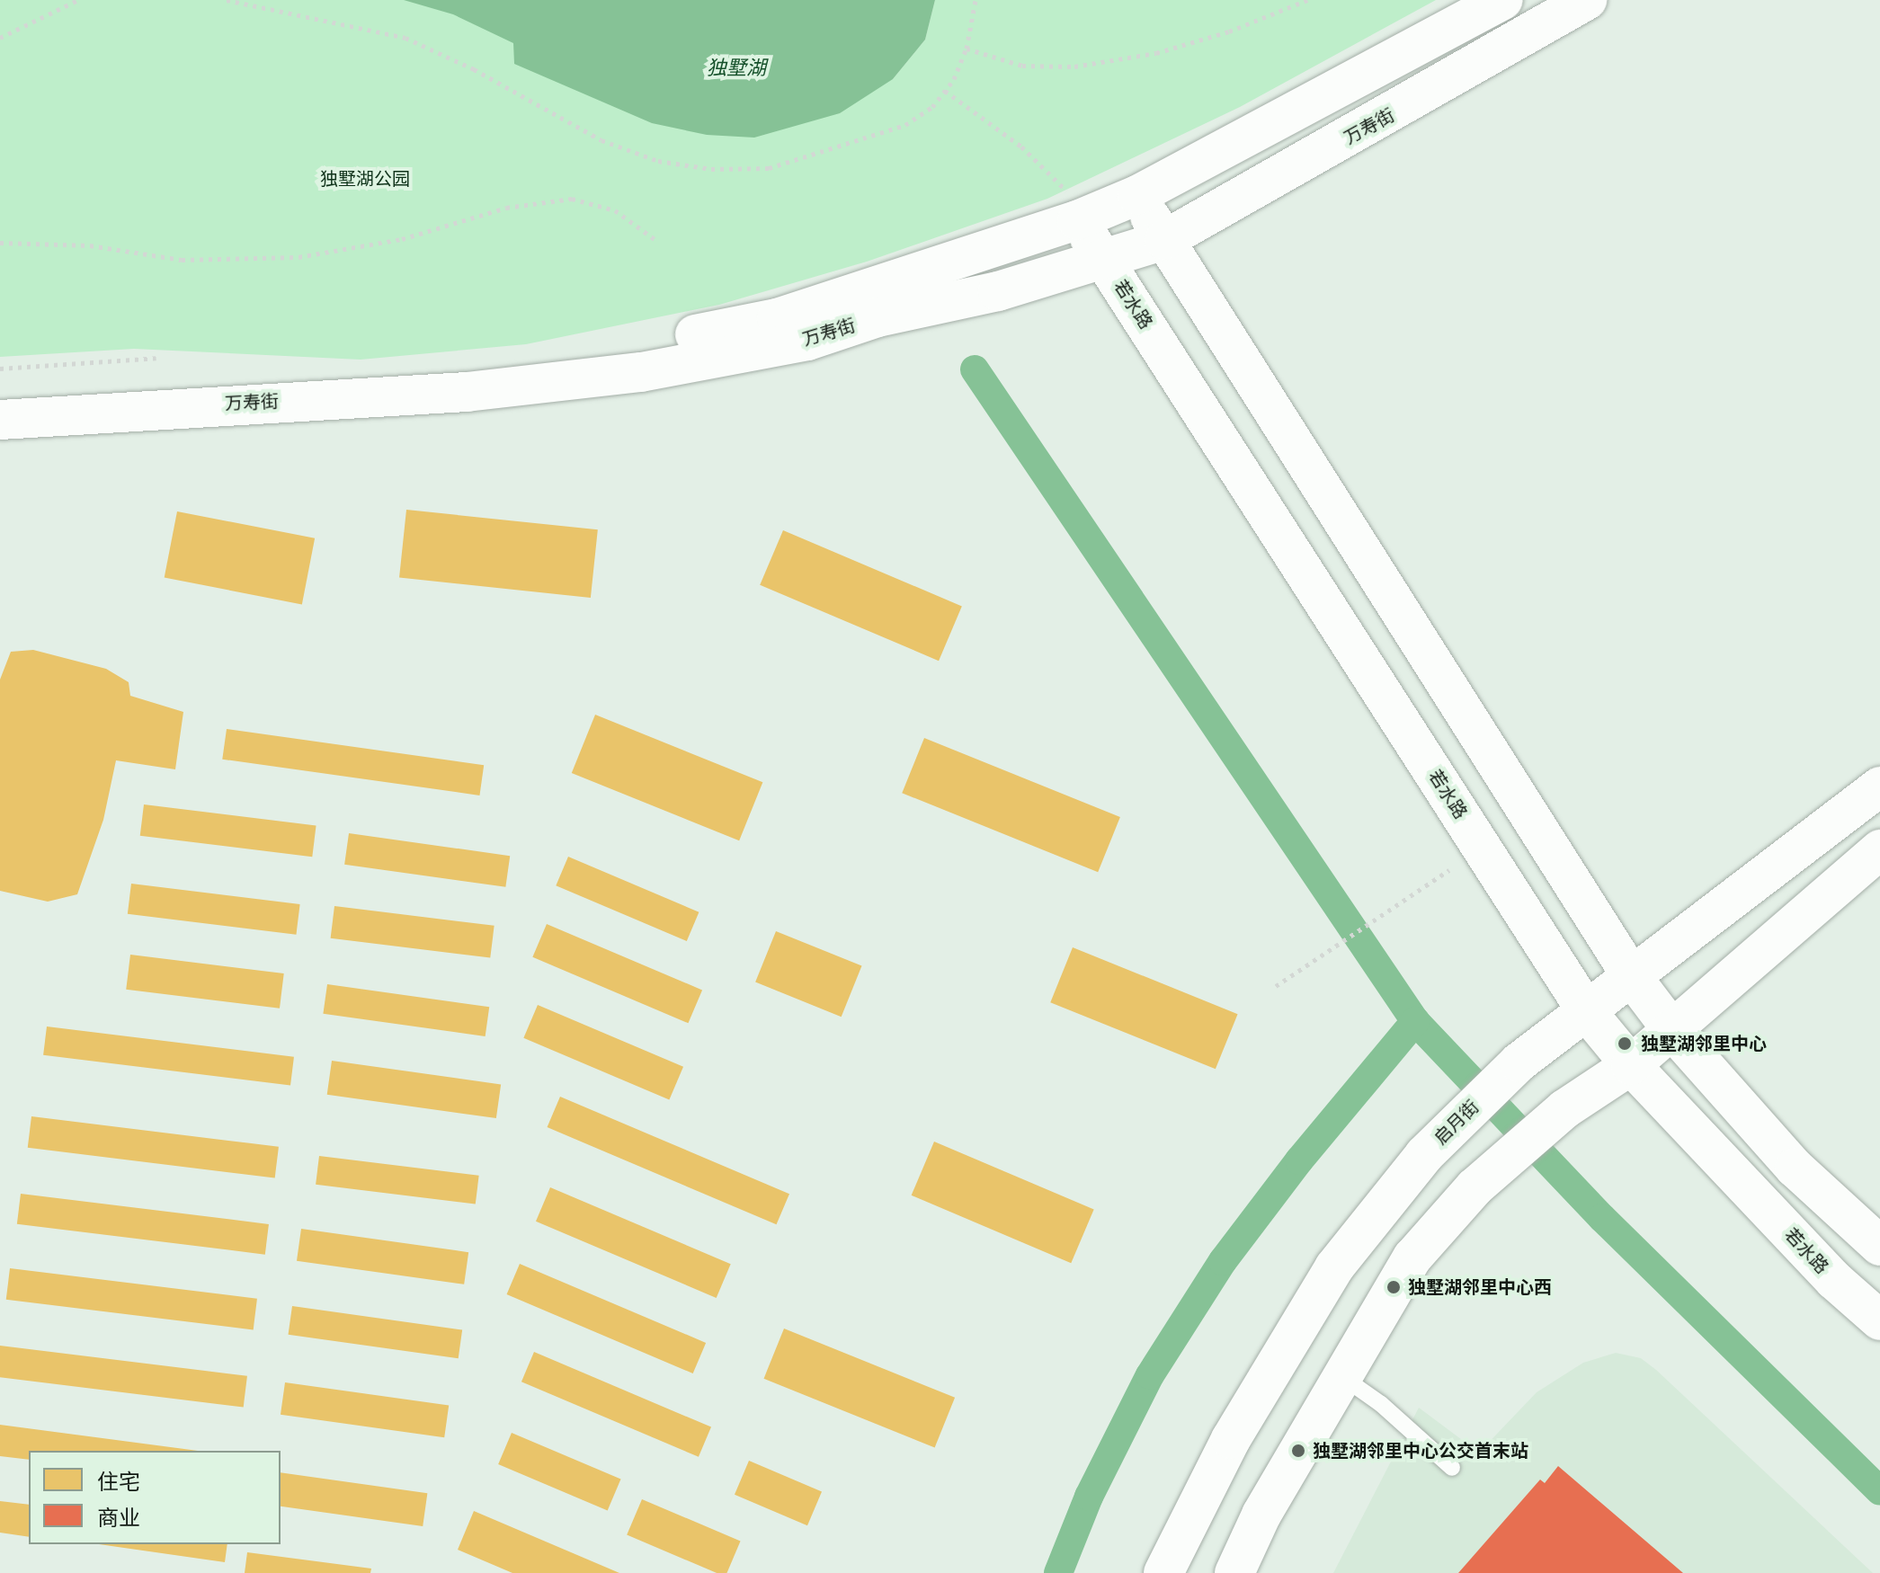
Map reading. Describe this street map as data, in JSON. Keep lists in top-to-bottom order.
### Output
{
  "streets": {
    "street": ["万寿街", "若水路", "启月街"]
  },
  "crossings": [
    ["万寿街", "若水路"],
    ["若水路", "启月街"]
  ],
  "water": ["独墅湖"],
  "parks": ["独墅湖公园"],
  "places": ["独墅湖邻里中心", "独墅湖邻里中心西", "独墅湖邻里中心公交首末站"],
  "legend": ["住宅", "商业"]
}
